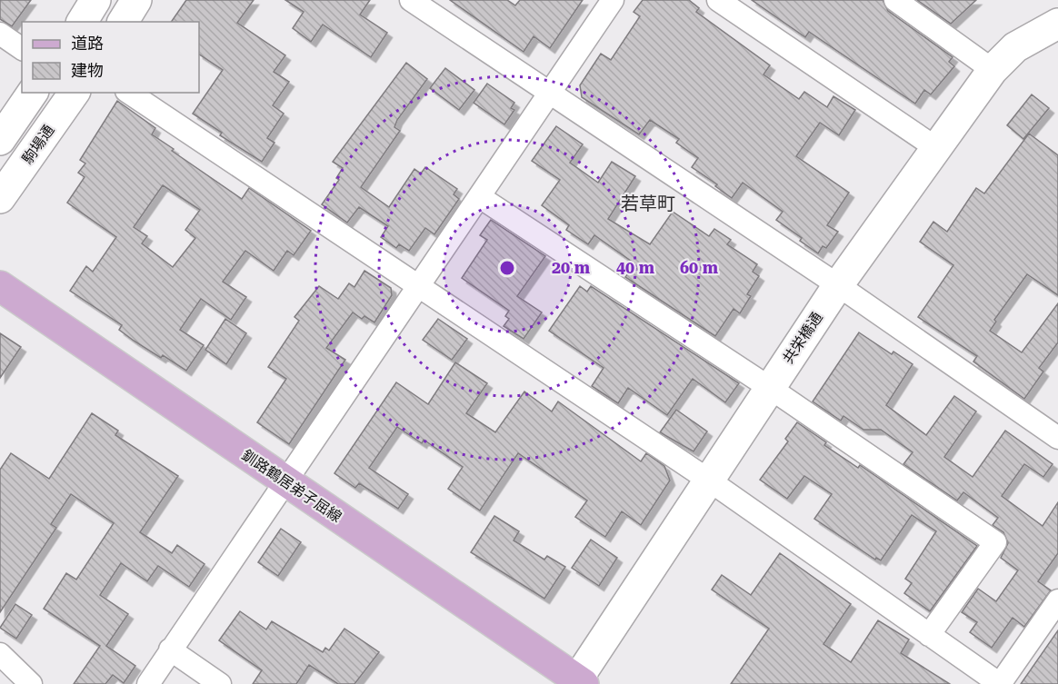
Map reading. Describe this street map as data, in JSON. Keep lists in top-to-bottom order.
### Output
{
  "streets": {
    "main road": ["釧路鶴居弟子屈線"],
    "street": ["駒場通", "共栄橋通"]
  },
  "crossings": [
    ["共栄橋通", "釧路鶴居弟子屈線"]
  ],
  "districts": ["若草町"],
  "legend": ["道路", "建物"],
  "rings": ["20 m", "40 m", "60 m"]
}
